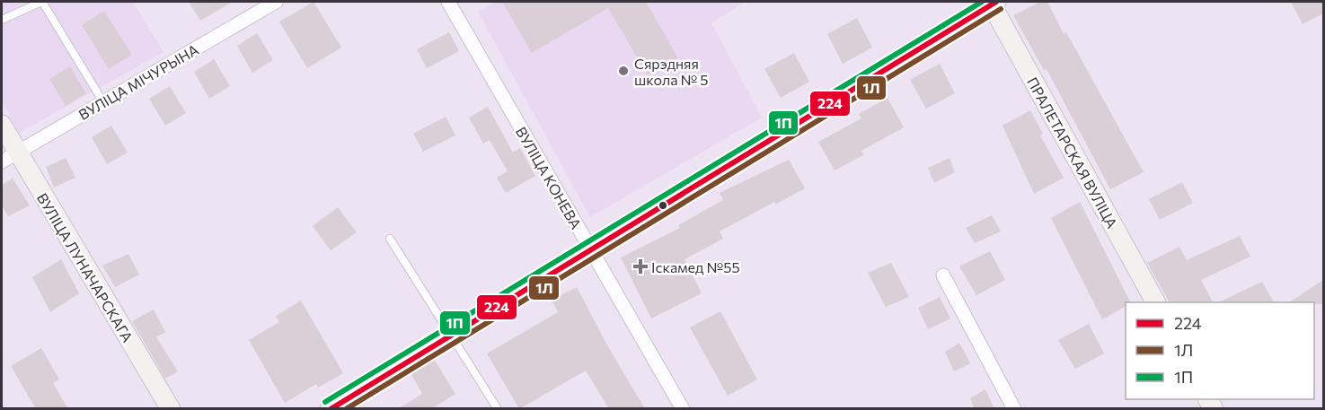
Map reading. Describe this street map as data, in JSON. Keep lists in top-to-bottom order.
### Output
{
  "streets": {
    "street": [
      "ВУЛІЦА МІЧУРЫНА",
      "ПРАЛЕТАРСКАЯ ВУЛІЦА",
      "ВУЛІЦА КОНЕВА",
      "ВУЛІЦА ЛУНАЧАРСКАГА"
    ]
  },
  "crossings": [
    ["ВУЛІЦА МІЧУРЫНА", "ВУЛІЦА ЛУНАЧАРСКАГА"]
  ],
  "places": {
    "other": ["Сярэдняя школа № 5"],
    "health": ["Іскамед №55"]
  },
  "lines": ["transit line 224", "transit line 1П", "transit line 1Л"],
  "legend": ["224", "1Л", "1П"]
}
